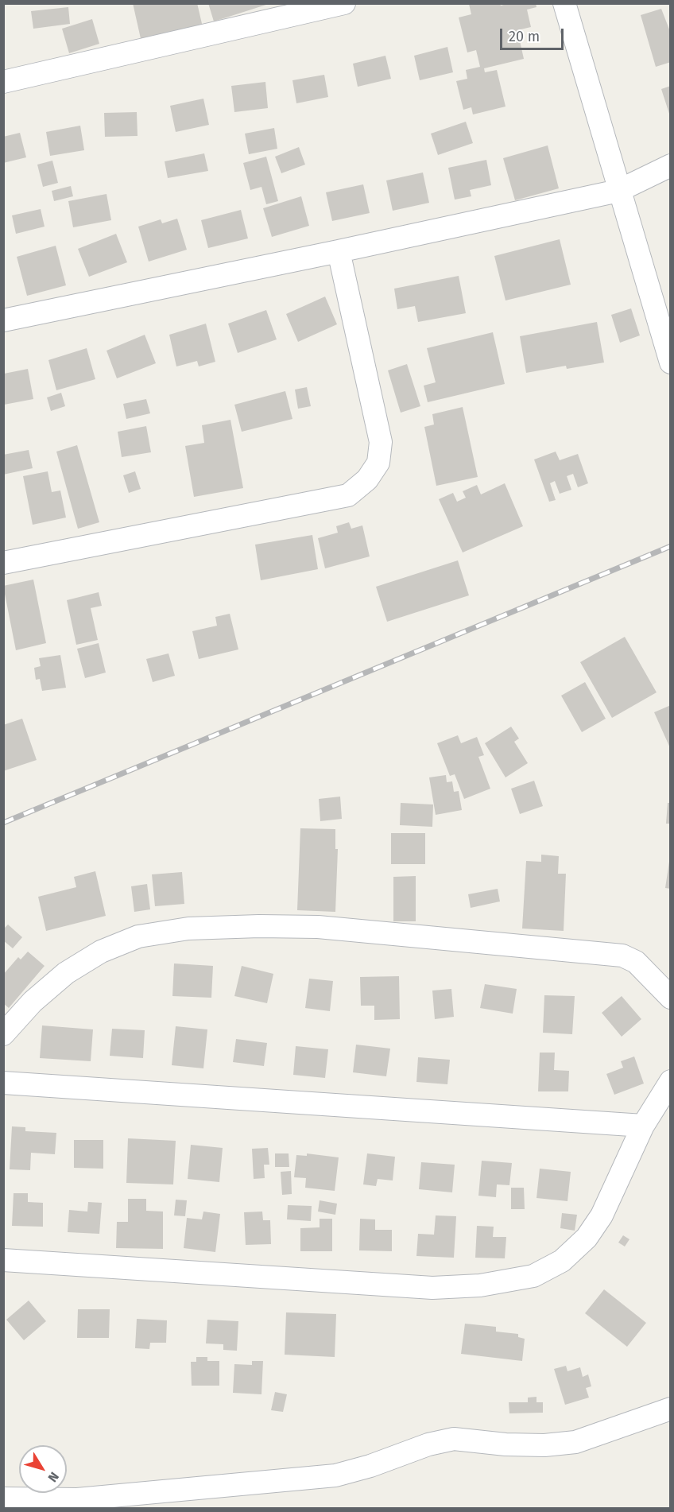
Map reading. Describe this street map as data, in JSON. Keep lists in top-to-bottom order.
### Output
{
  "scale_bar": "20 m",
  "north": "bottom right"
}
